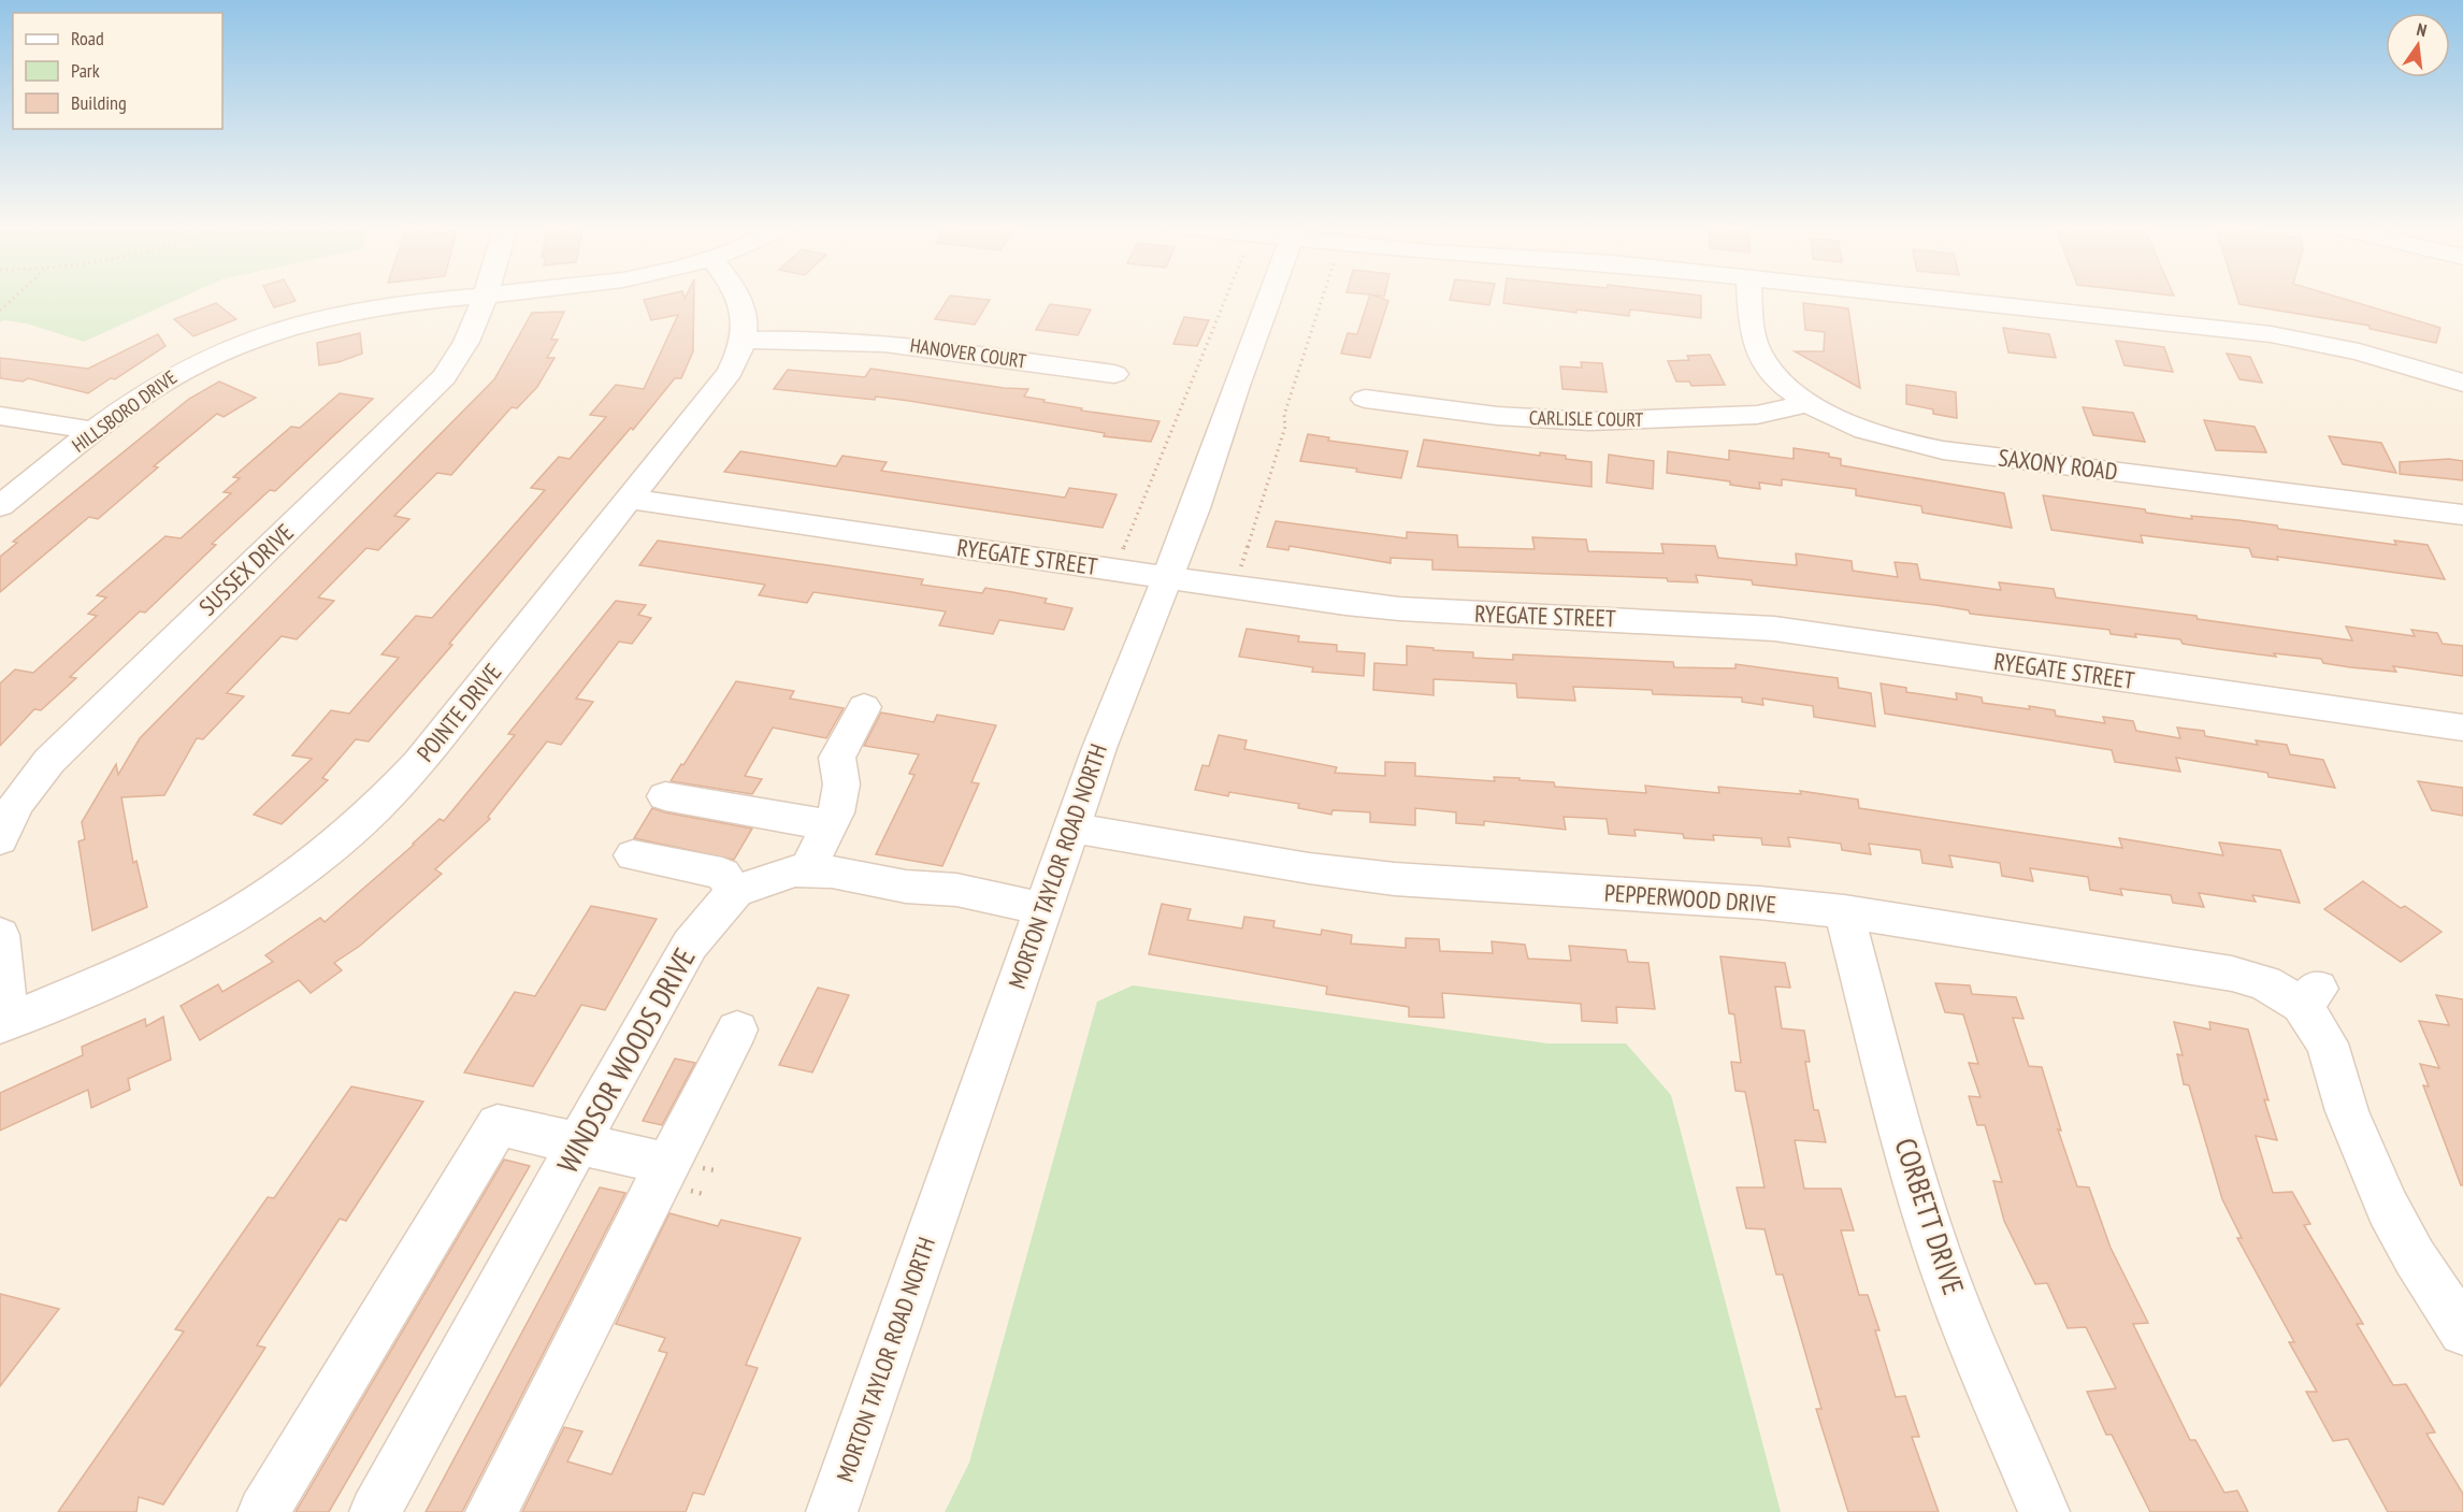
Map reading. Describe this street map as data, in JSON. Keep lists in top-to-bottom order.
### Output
{
  "streets": {
    "street": [
      "HANOVER COURT",
      "HILLSBORO DRIVE",
      "CARLISLE COURT",
      "SAXONY ROAD",
      "RYEGATE STREET",
      "SUSSEX DRIVE",
      "POINTE DRIVE",
      "MORTON TAYLOR ROAD NORTH",
      "PEPPERWOOD DRIVE",
      "WINDSOR WOODS DRIVE",
      "CORBETT DRIVE"
    ]
  },
  "crossings": [
    ["HANOVER COURT", "POINTE DRIVE"],
    ["CARLISLE COURT", "SAXONY ROAD"],
    ["RYEGATE STREET", "POINTE DRIVE"],
    ["RYEGATE STREET", "MORTON TAYLOR ROAD NORTH"],
    ["MORTON TAYLOR ROAD NORTH", "PEPPERWOOD DRIVE"],
    ["MORTON TAYLOR ROAD NORTH", "WINDSOR WOODS DRIVE"],
    ["PEPPERWOOD DRIVE", "CORBETT DRIVE"]
  ],
  "legend": ["Road", "Park", "Building"],
  "north": "top"
}
